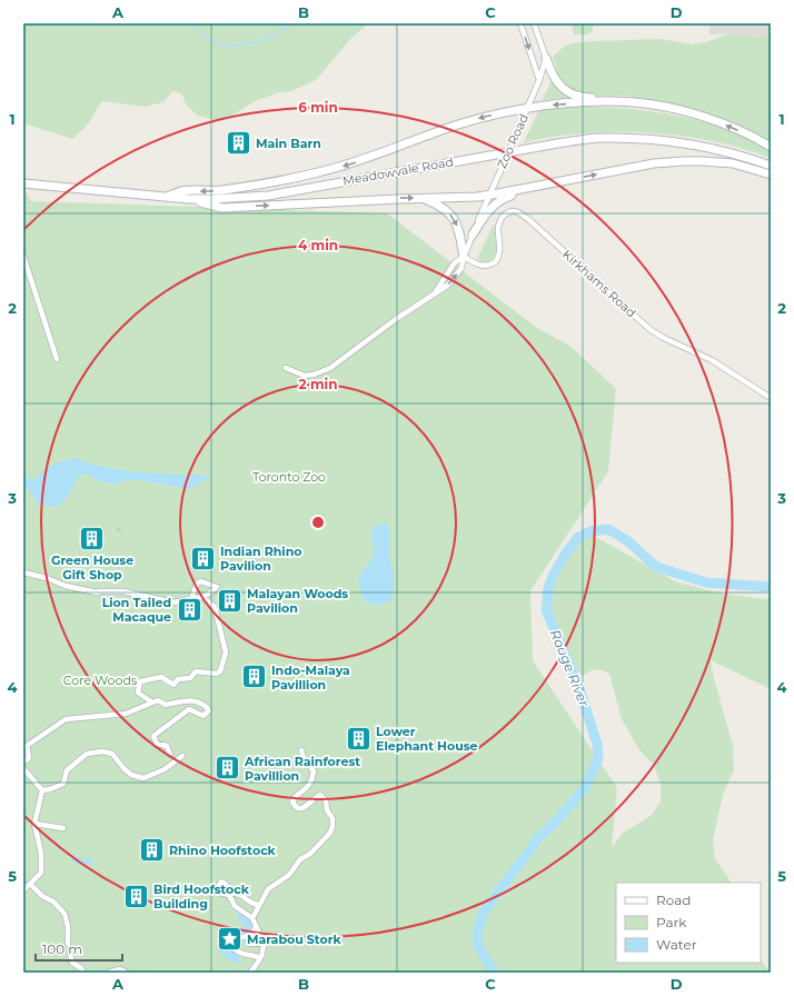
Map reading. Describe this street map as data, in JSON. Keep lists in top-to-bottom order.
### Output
{
  "streets": {
    "main road": ["Meadowvale Road"],
    "street": ["Zoo Road", "Kirkhams Road"]
  },
  "crossings": [
    ["Zoo Road", "Kirkhams Road"]
  ],
  "water": ["Rouge River"],
  "parks": ["Toronto Zoo", "Core Woods"],
  "places": {
    "building": [
      "Main Barn",
      "Green House Gift Shop",
      "Indian Rhino Pavilion",
      "Malayan Woods Pavilion",
      "Lion Tailed Macaque",
      "Indo-Malaya Pavillion",
      "Lower Elephant House",
      "African Rainforest Pavillion",
      "Rhino Hoofstock",
      "Bird Hoofstock Building"
    ],
    "place": ["Marabou Stork"]
  },
  "legend": ["Road", "Park", "Water"],
  "scale_bar": "100 m",
  "grid": {
    "columns": [
      "A",
      "B",
      "C",
      "D"
    ],
    "rows": [
      "1",
      "2",
      "3",
      "4",
      "5"
    ]
  },
  "rings": ["6 min", "4 min", "2 min"]
}
